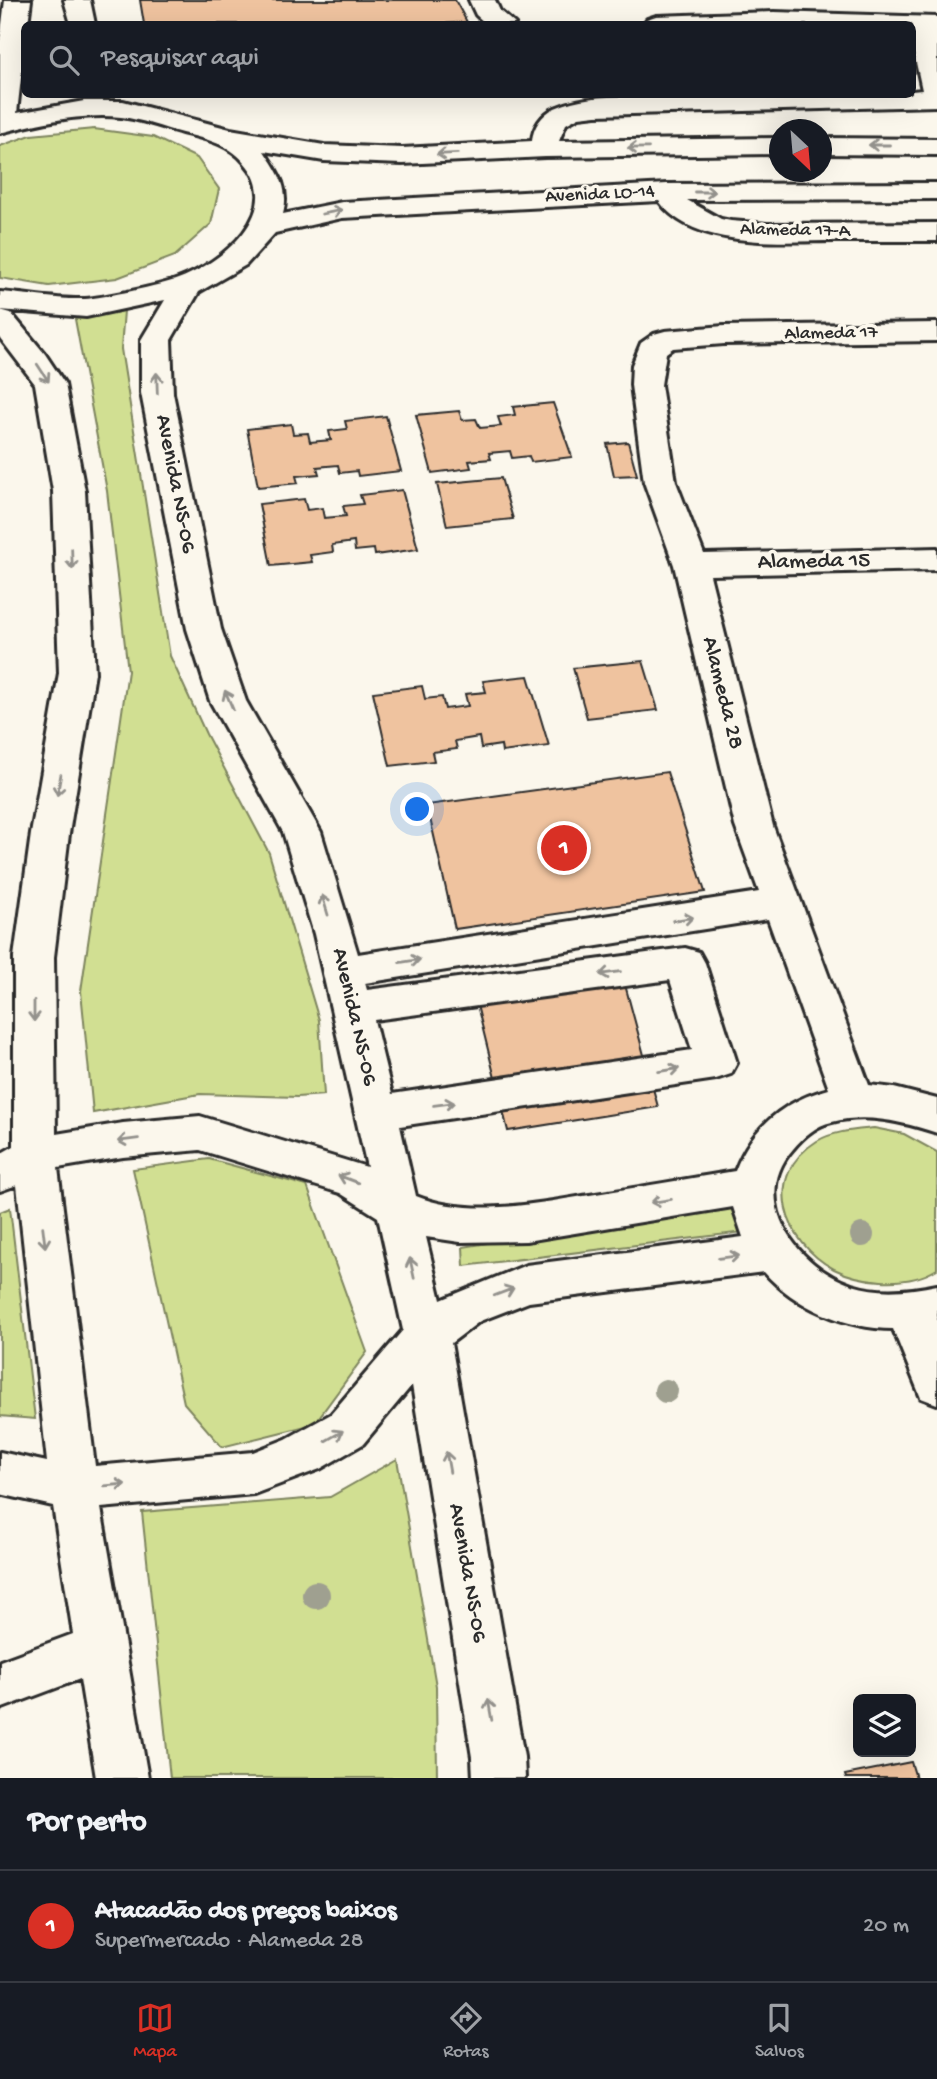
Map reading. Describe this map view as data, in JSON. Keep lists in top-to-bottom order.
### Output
{
  "streets": {
    "street": [
      "Avenida LO-14",
      "Alameda 17-A",
      "Alameda 17",
      "Avenida NS-06",
      "Alameda 15",
      "Alameda 28"
    ]
  },
  "crossings": [
    ["Avenida LO-14", "Alameda 17-A"],
    ["Alameda 17", "Alameda 28"],
    ["Alameda 15", "Alameda 28"]
  ],
  "north": "bottom right",
  "page": {
    "search": "Pesquisar aqui",
    "pins": "1",
    "heading": "Por perto",
    "list": [
      {
        "mark": "1",
        "name": "Atacadão dos preços baixos",
        "note": "Supermercado · Alameda 28",
        "value": "20 m"
      }
    ],
    "nav": ["Mapa", "Rotas", "Salvos"]
  }
}
